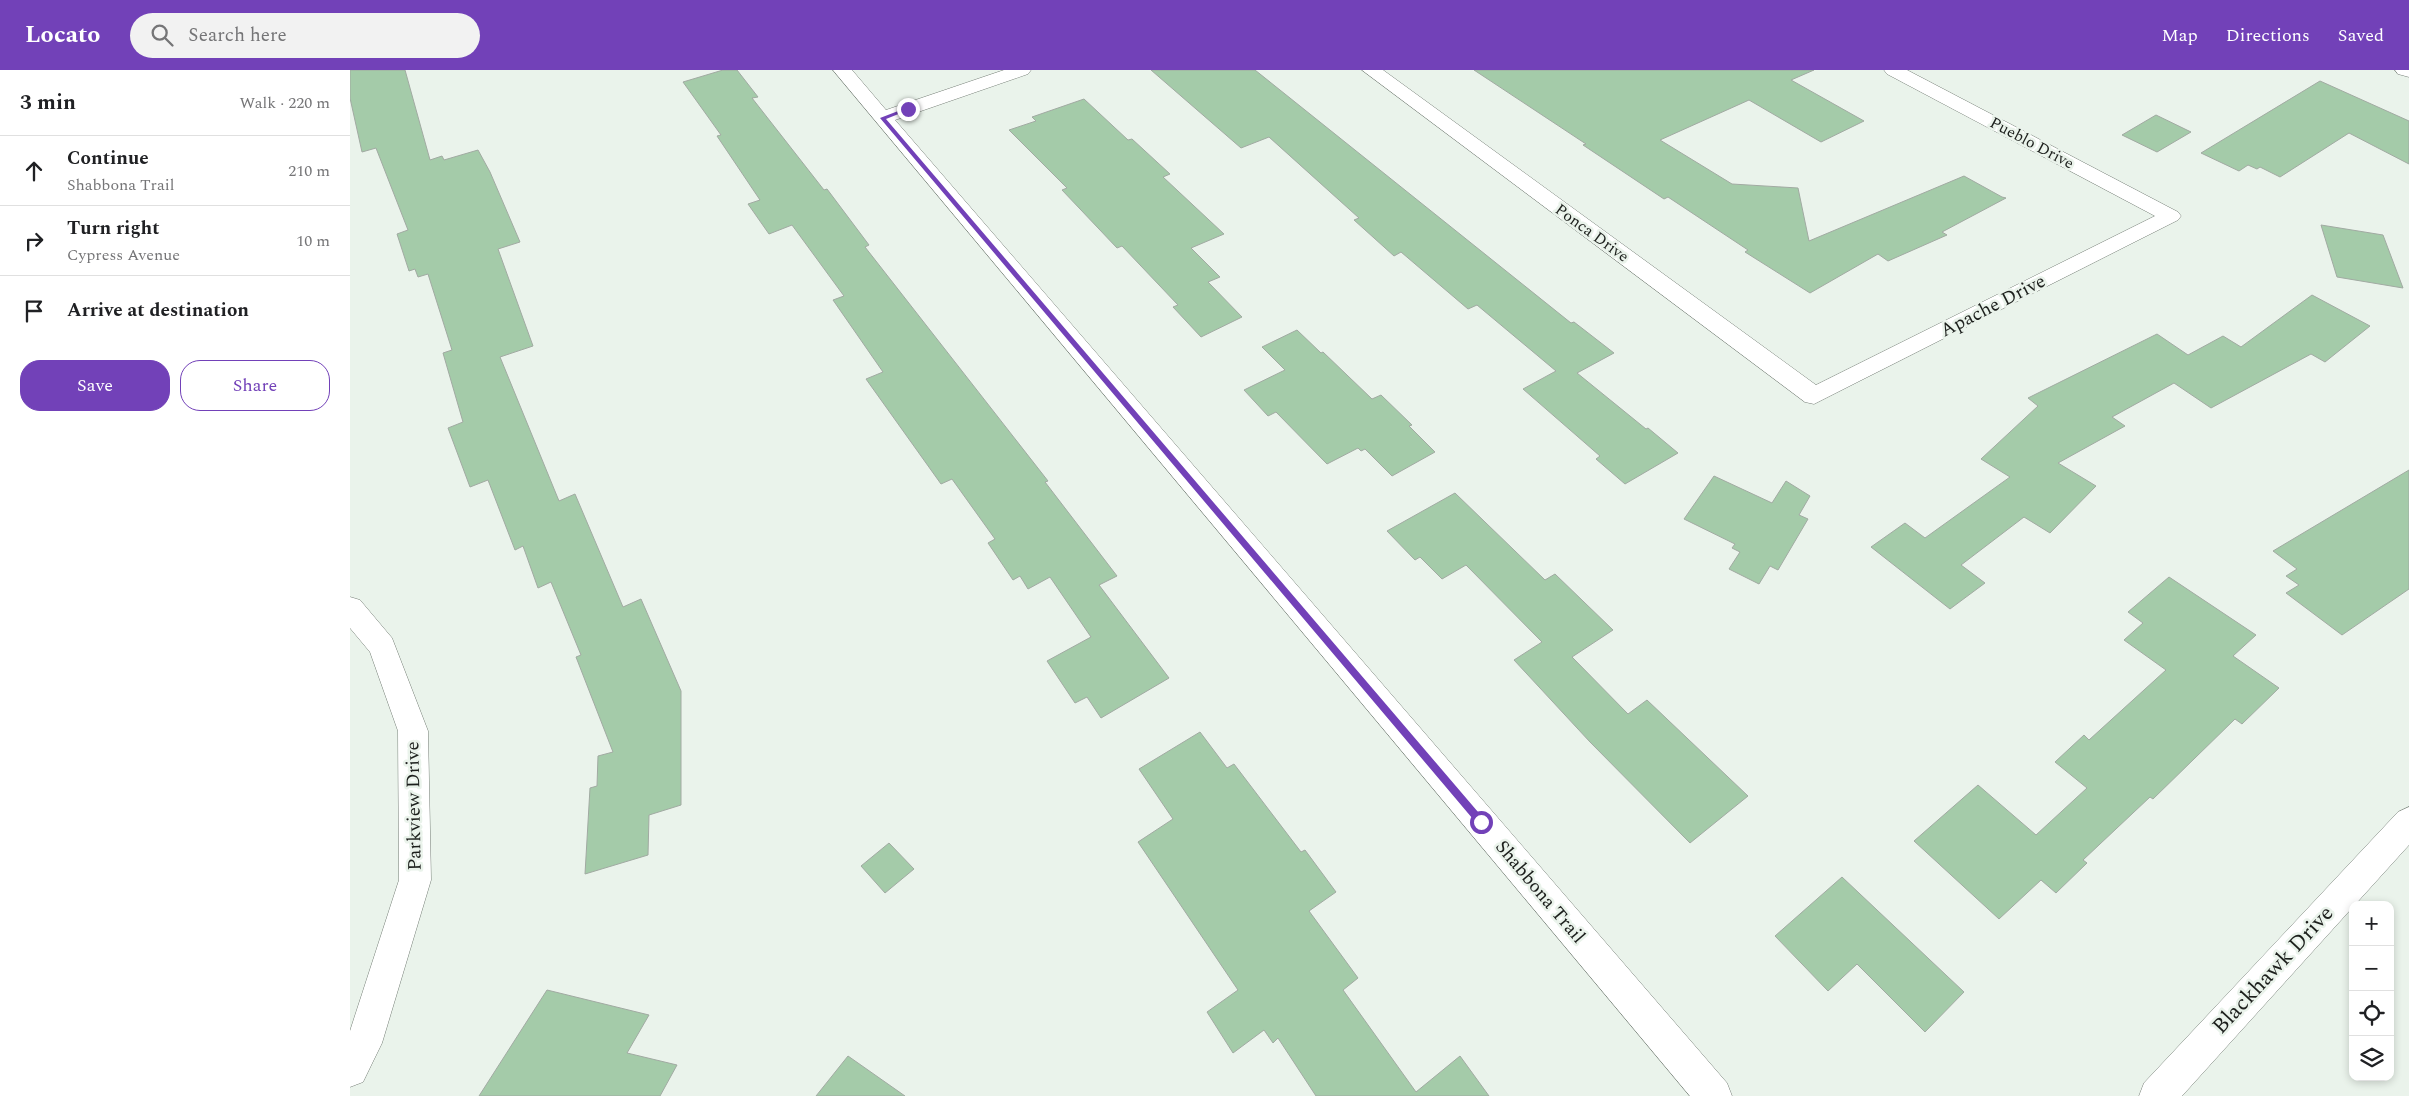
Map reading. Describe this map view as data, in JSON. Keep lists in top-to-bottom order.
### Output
{
  "streets": {
    "street": [
      "Pueblo Drive",
      "Ponca Drive",
      "Apache Drive",
      "Parkview Drive",
      "Shabbona Trail",
      "Blackhawk Drive"
    ]
  },
  "crossings": [
    ["Pueblo Drive", "Apache Drive"],
    ["Ponca Drive", "Apache Drive"]
  ],
  "page": {
    "header": "Locato",
    "search": "Search here",
    "nav": ["Map", "Directions", "Saved"],
    "heading": ["3 min", "Walk · 220 m"],
    "list": [
      ["Continue", "Shabbona Trail", "210 m"],
      ["Turn right", "Cypress Avenue", "10 m"],
      "Arrive at destination"
    ],
    "buttons": ["Save", "Share"],
    "map_buttons": ["+", "−"]
  }
}
